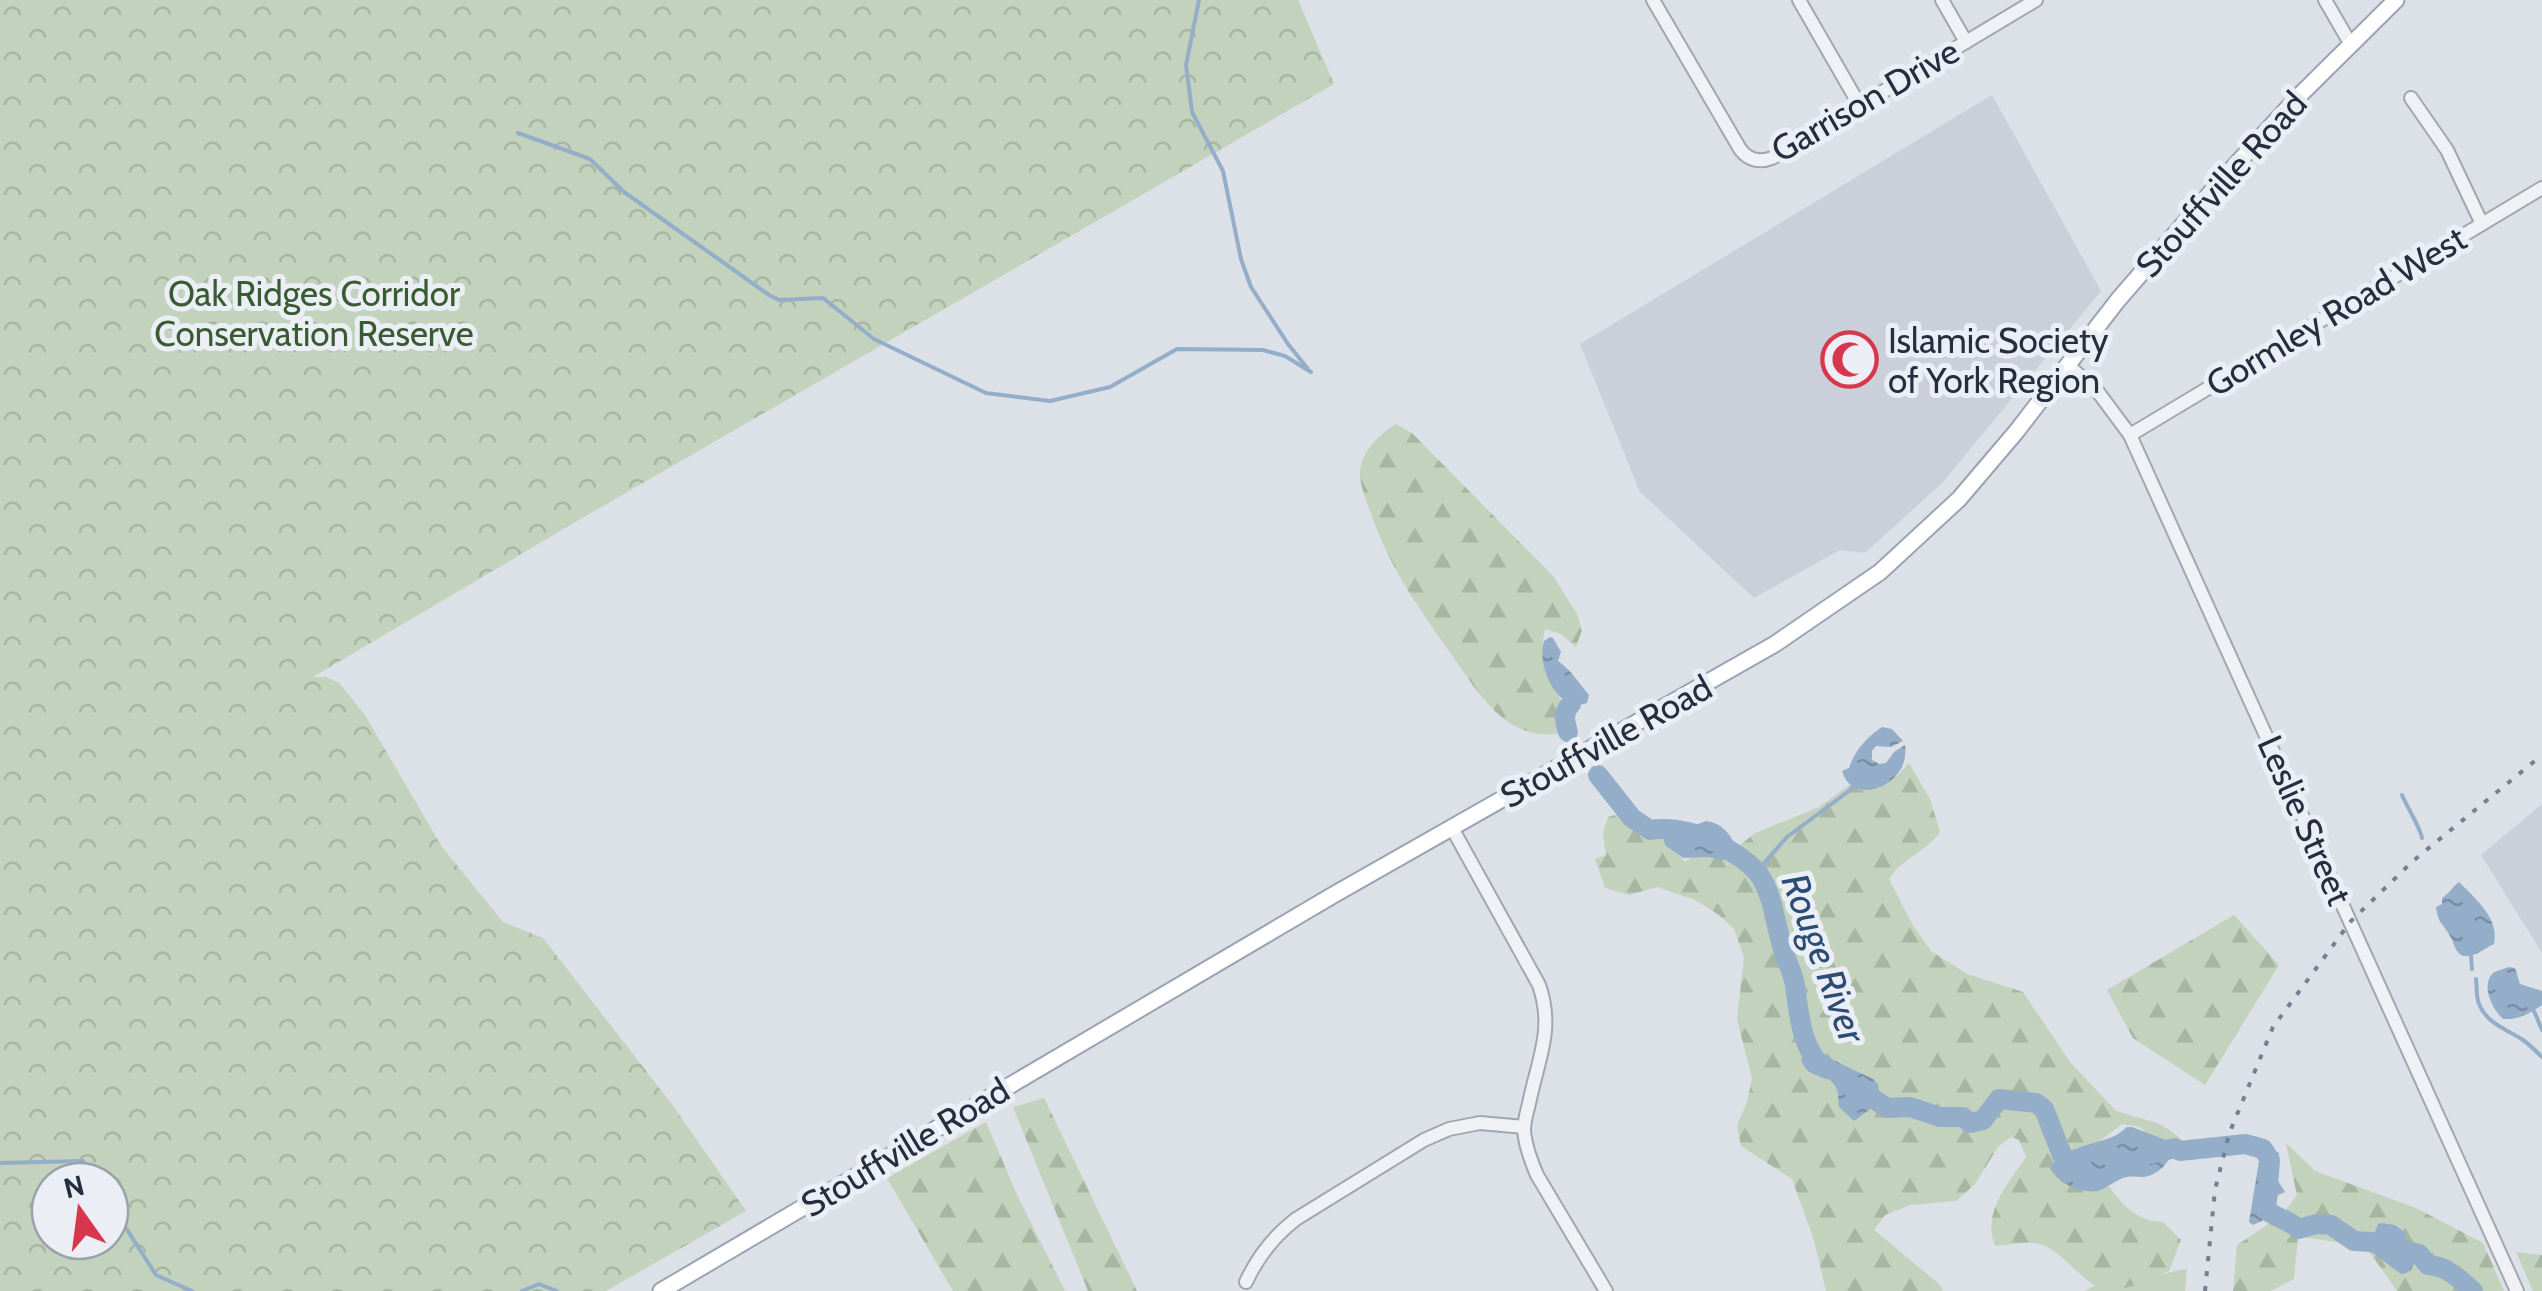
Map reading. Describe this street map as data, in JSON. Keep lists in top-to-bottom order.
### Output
{
  "streets": {
    "main road": ["Stouffville Road"],
    "street": ["Garrison Drive", "Gormley Road West", "Leslie Street"]
  },
  "crossings": [
    ["Stouffville Road", "Leslie Street"],
    ["Gormley Road West", "Leslie Street"]
  ],
  "water": ["Rouge River"],
  "parks": ["Oak Ridges Corridor Conservation Reserve"],
  "places": {
    "mosque": ["Islamic Society of York Region"]
  },
  "north": "top"
}
